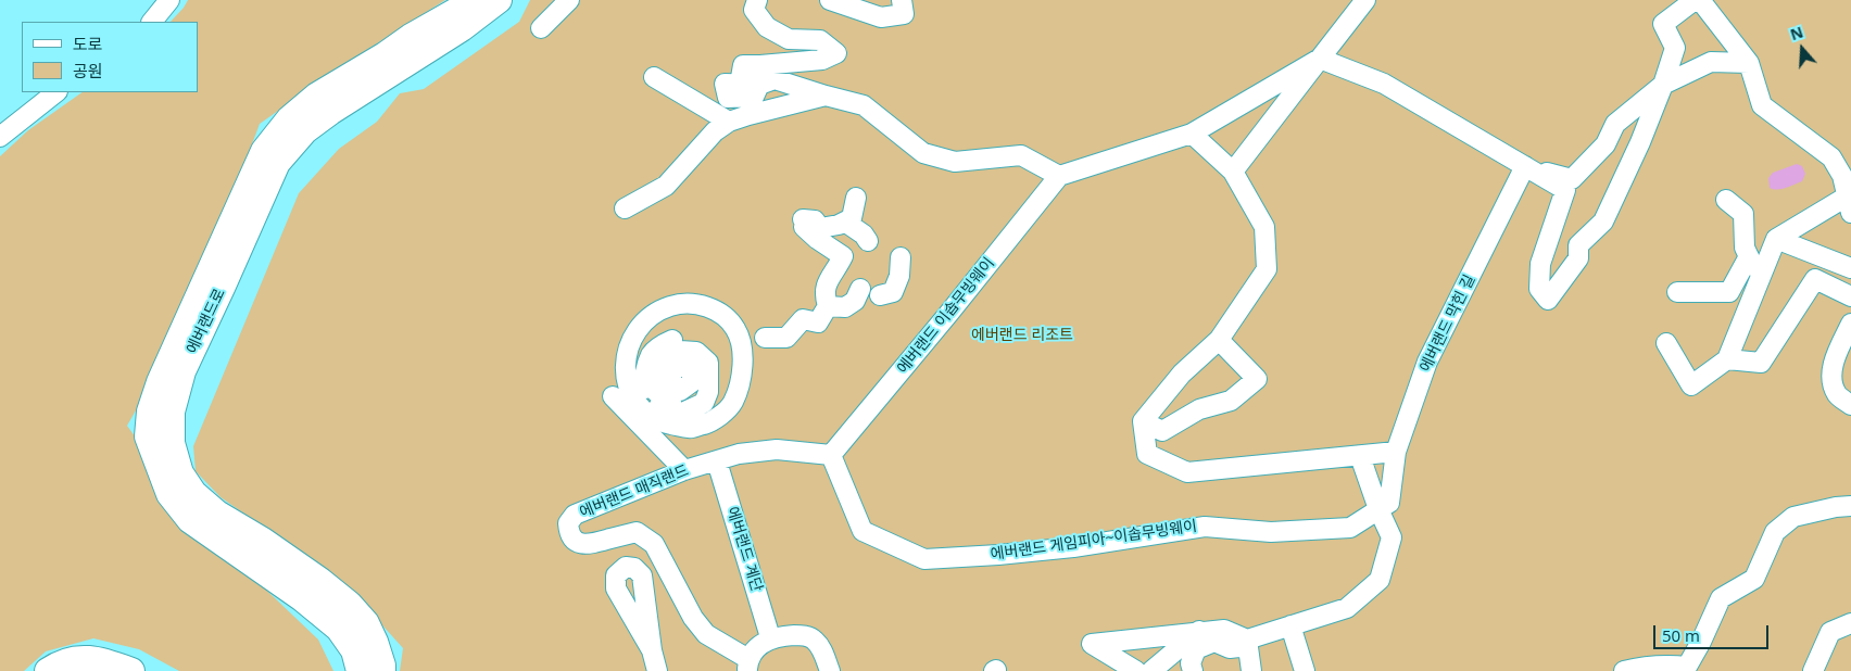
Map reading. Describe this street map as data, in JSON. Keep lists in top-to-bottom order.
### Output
{
  "streets": {
    "street": [
      "에버랜드 이솝무빙웨이",
      "에버랜드로",
      "에버랜드 막힌 길",
      "에버랜드 매직랜드",
      "에버랜드 게임피아~이솝무빙웨이",
      "에버랜드 계단"
    ]
  },
  "crossings": [
    ["에버랜드 이솝무빙웨이", "에버랜드 매직랜드"],
    ["에버랜드 이솝무빙웨이", "에버랜드 게임피아~이솝무빙웨이"],
    ["에버랜드 막힌 길", "에버랜드 게임피아~이솝무빙웨이"],
    ["에버랜드 매직랜드", "에버랜드 게임피아~이솝무빙웨이"],
    ["에버랜드 매직랜드", "에버랜드 계단"]
  ],
  "parks": ["에버랜드 리조트"],
  "legend": ["도로", "공원"],
  "scale_bar": "50 m",
  "north": "top"
}
